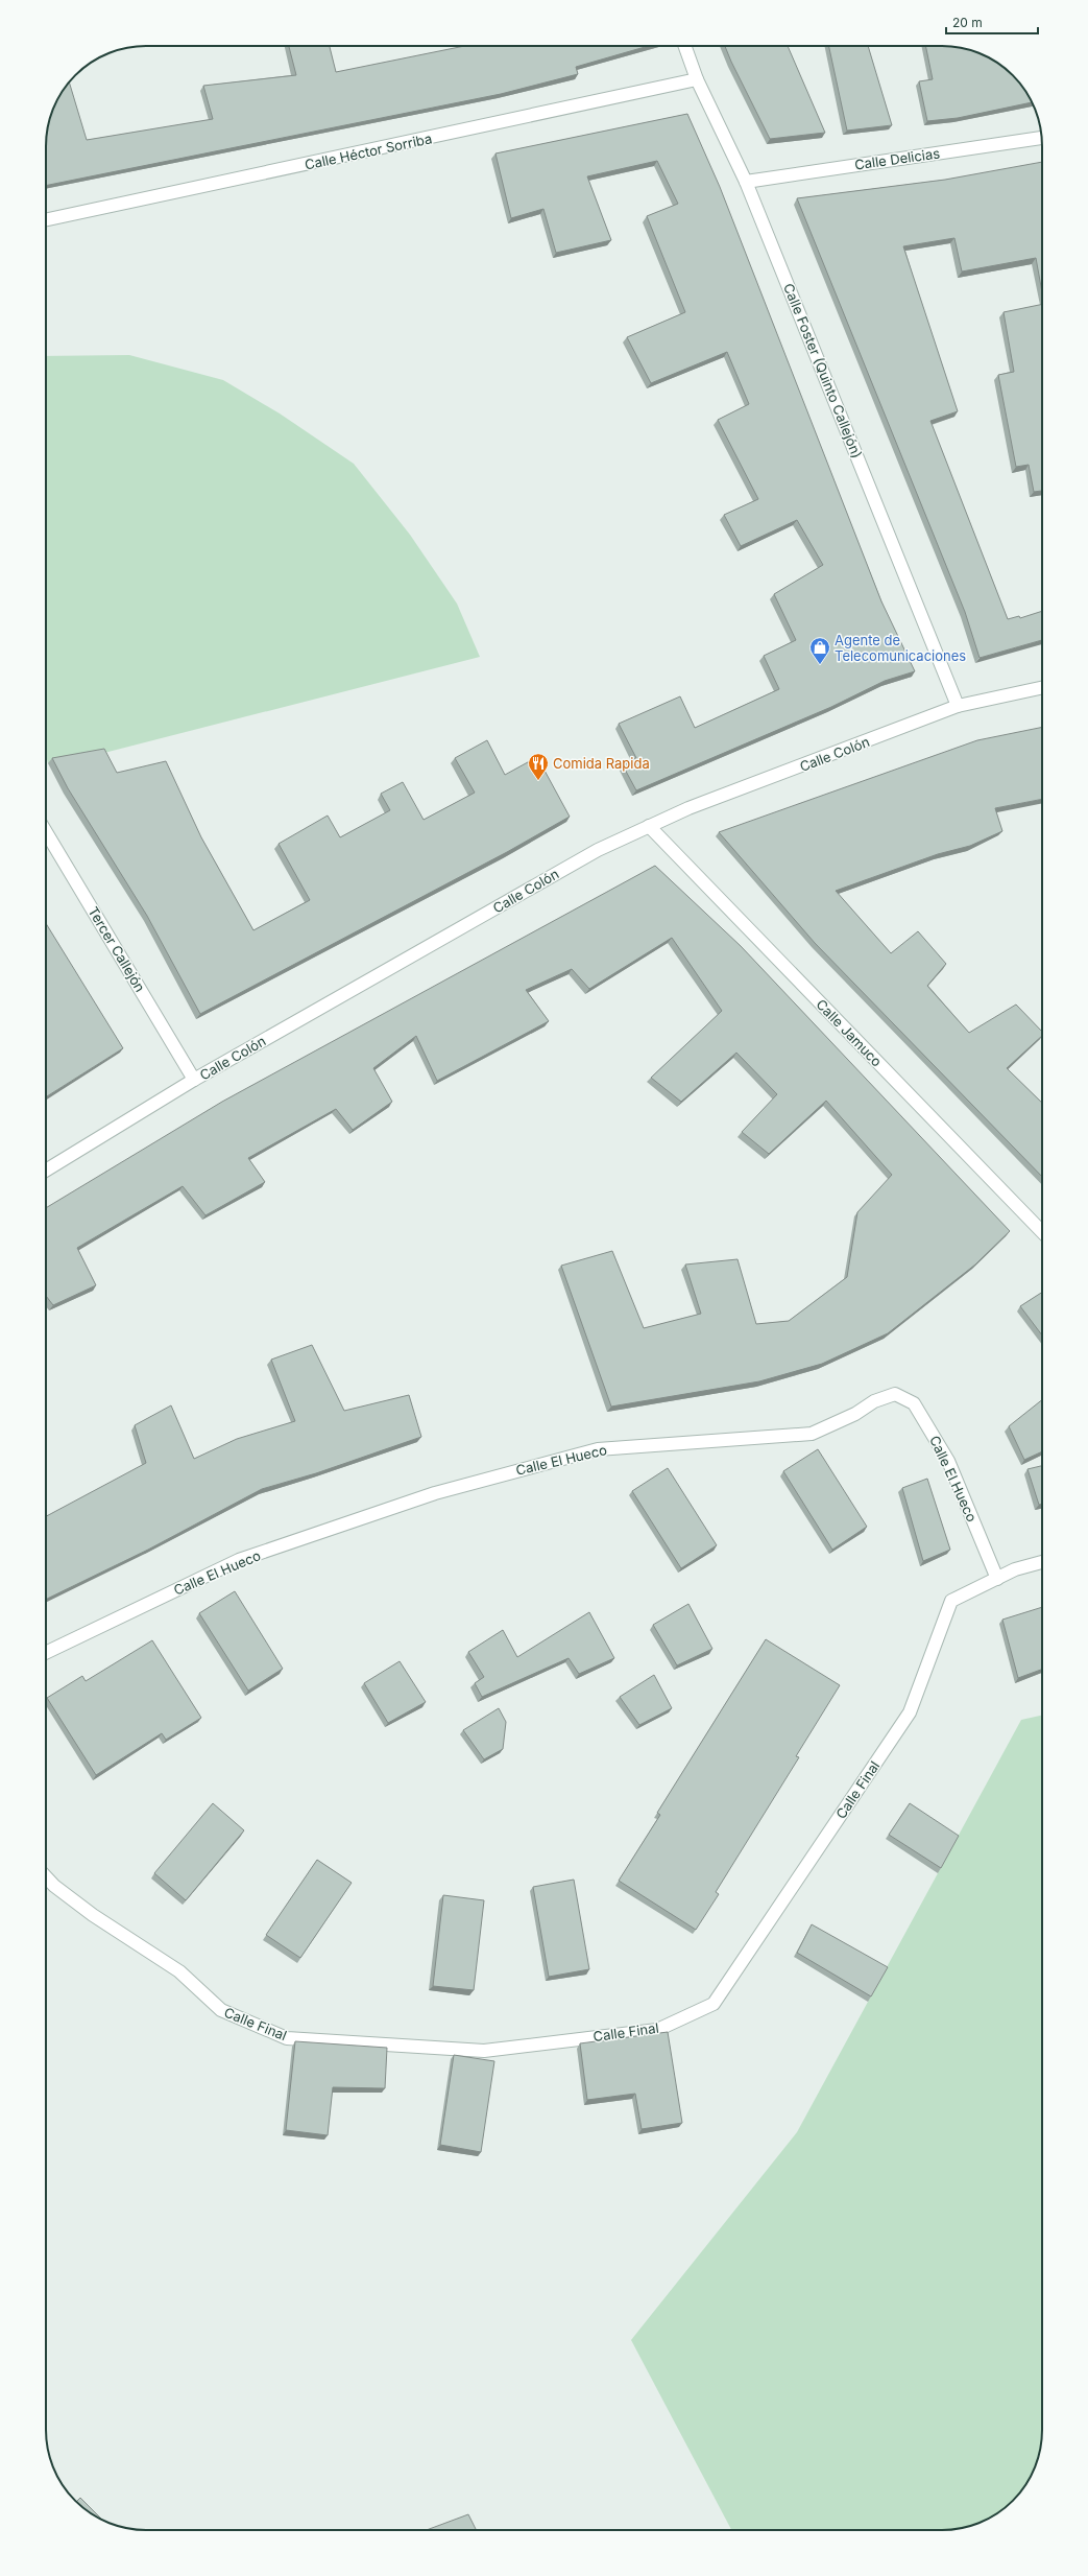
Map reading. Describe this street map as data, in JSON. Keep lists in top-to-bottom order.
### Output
{
  "streets": {
    "street": [
      "Calle Héctor Sorriba",
      "Calle Delicias",
      "Calle Foster (Quinto Callejón)",
      "Calle Colón",
      "Tercer Callejón",
      "Calle Jamuco",
      "Calle El Hueco",
      "Calle Final"
    ]
  },
  "crossings": [
    ["Calle Héctor Sorriba", "Calle Foster (Quinto Callejón)"],
    ["Calle Delicias", "Calle Foster (Quinto Callejón)"],
    ["Calle Foster (Quinto Callejón)", "Calle Colón"],
    ["Calle Colón", "Tercer Callejón"],
    ["Calle Colón", "Calle Jamuco"],
    ["Calle El Hueco", "Calle Final"]
  ],
  "places": {
    "shop": ["Agente de Telecomunicaciones"],
    "restaurant": ["Comida Rapida"]
  },
  "scale_bar": "20 m"
}
